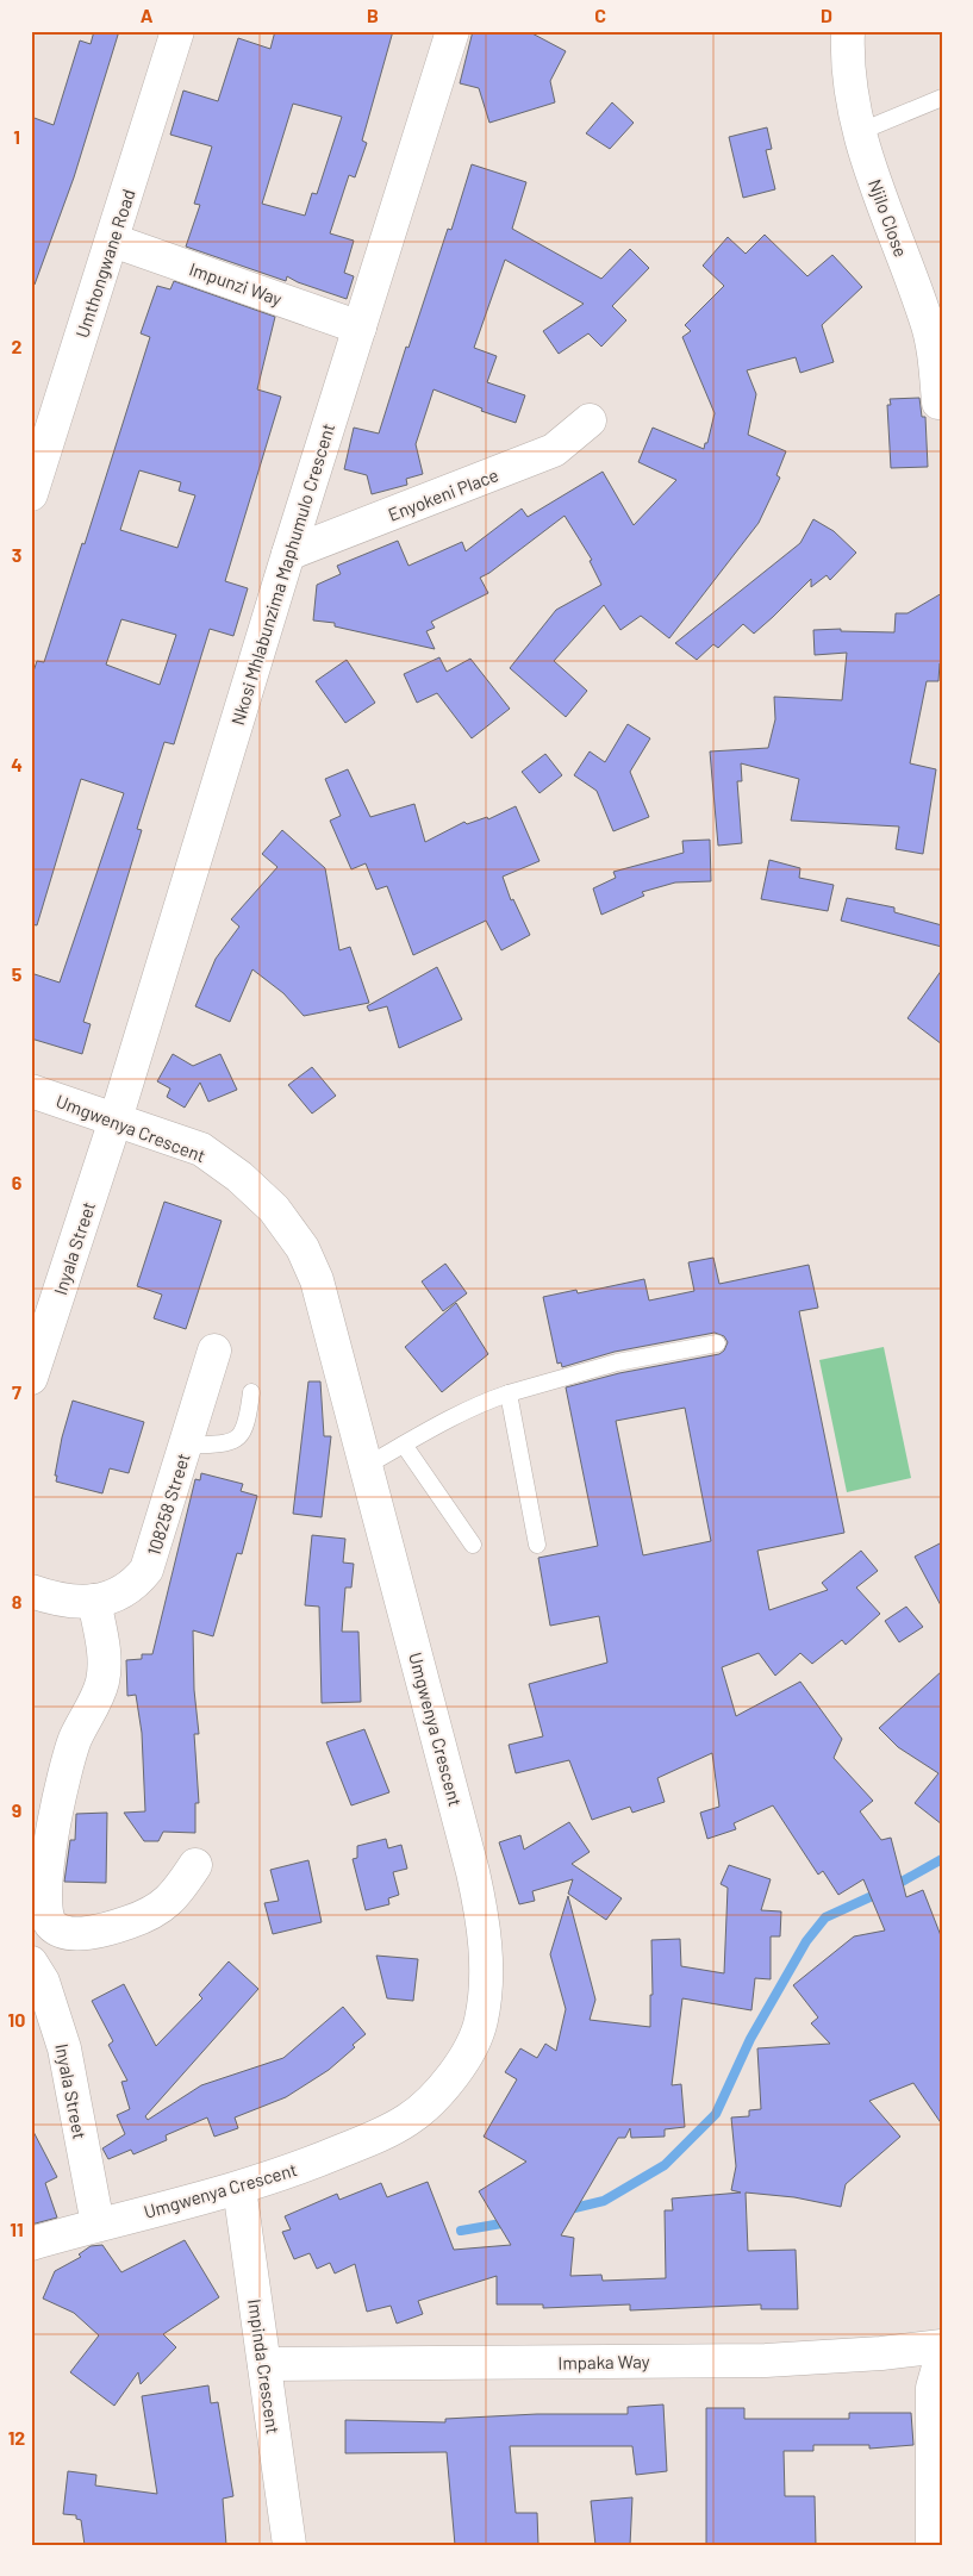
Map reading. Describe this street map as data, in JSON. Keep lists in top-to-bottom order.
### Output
{
  "streets": {
    "street": [
      "Njilo Close",
      "Umthongwane Road",
      "Impunzi Way",
      "Enyokeni Place",
      "Nkosi Mhlabunzima Maphumulo Crescent",
      "Umgwenya Crescent",
      "Inyala Street",
      "108258 Street",
      "Impaka Way",
      "Impinda Crescent"
    ]
  },
  "crossings": [
    ["Umthongwane Road", "Impunzi Way"],
    ["Impunzi Way", "Nkosi Mhlabunzima Maphumulo Crescent"],
    ["Enyokeni Place", "Nkosi Mhlabunzima Maphumulo Crescent"],
    ["Nkosi Mhlabunzima Maphumulo Crescent", "Umgwenya Crescent"],
    ["Nkosi Mhlabunzima Maphumulo Crescent", "Inyala Street"],
    ["Umgwenya Crescent", "Inyala Street"],
    ["Umgwenya Crescent", "Impinda Crescent"],
    ["Impaka Way", "Impinda Crescent"]
  ],
  "grid": {
    "columns": [
      "A",
      "B",
      "C",
      "D"
    ],
    "rows": [
      "1",
      "2",
      "3",
      "4",
      "5",
      "6",
      "7",
      "8",
      "9",
      "10",
      "11",
      "12"
    ]
  }
}
